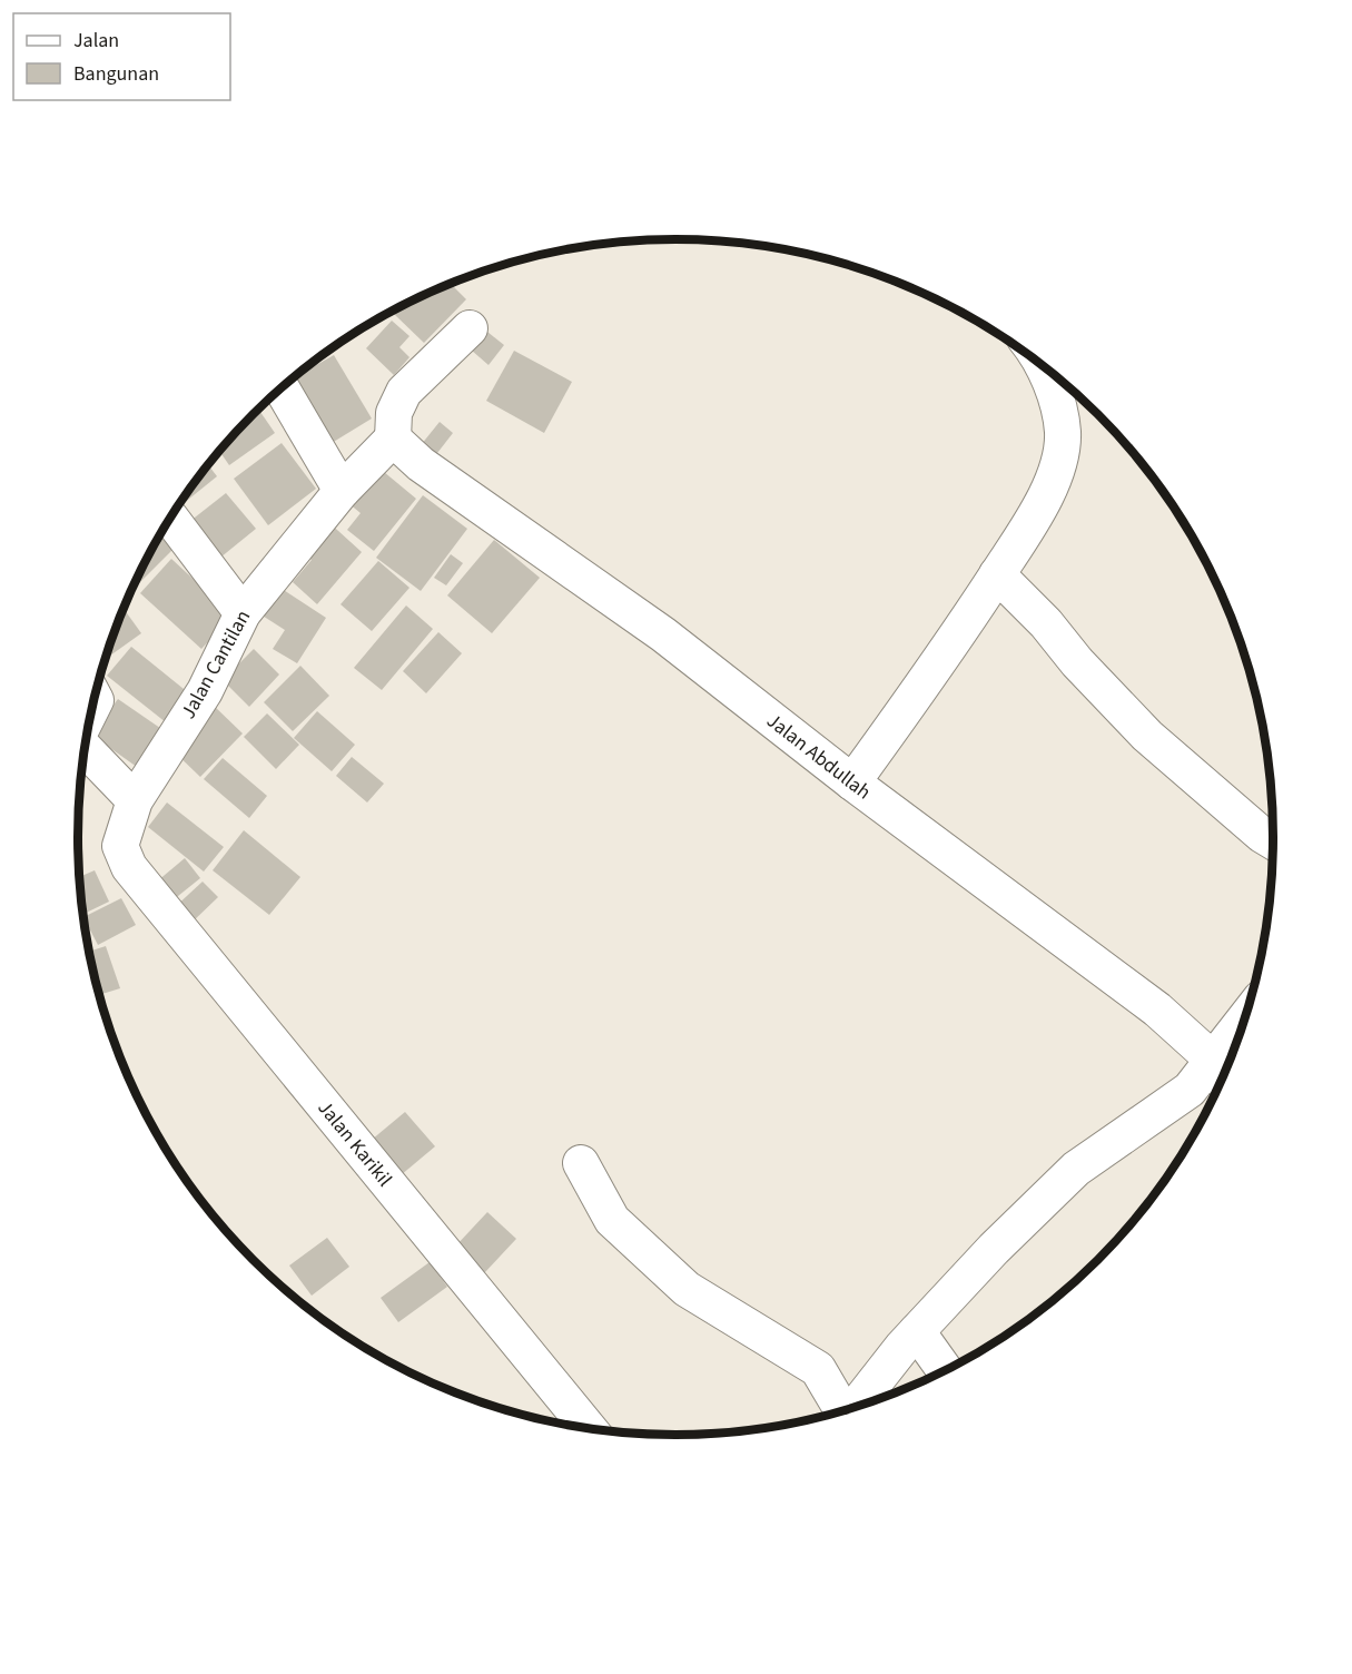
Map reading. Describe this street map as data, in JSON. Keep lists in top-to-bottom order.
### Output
{
  "streets": {
    "street": ["Jalan Cantilan", "Jalan Abdullah", "Jalan Karikil"]
  },
  "crossings": [
    ["Jalan Cantilan", "Jalan Abdullah"],
    ["Jalan Cantilan", "Jalan Karikil"]
  ],
  "legend": ["Jalan", "Bangunan"]
}
